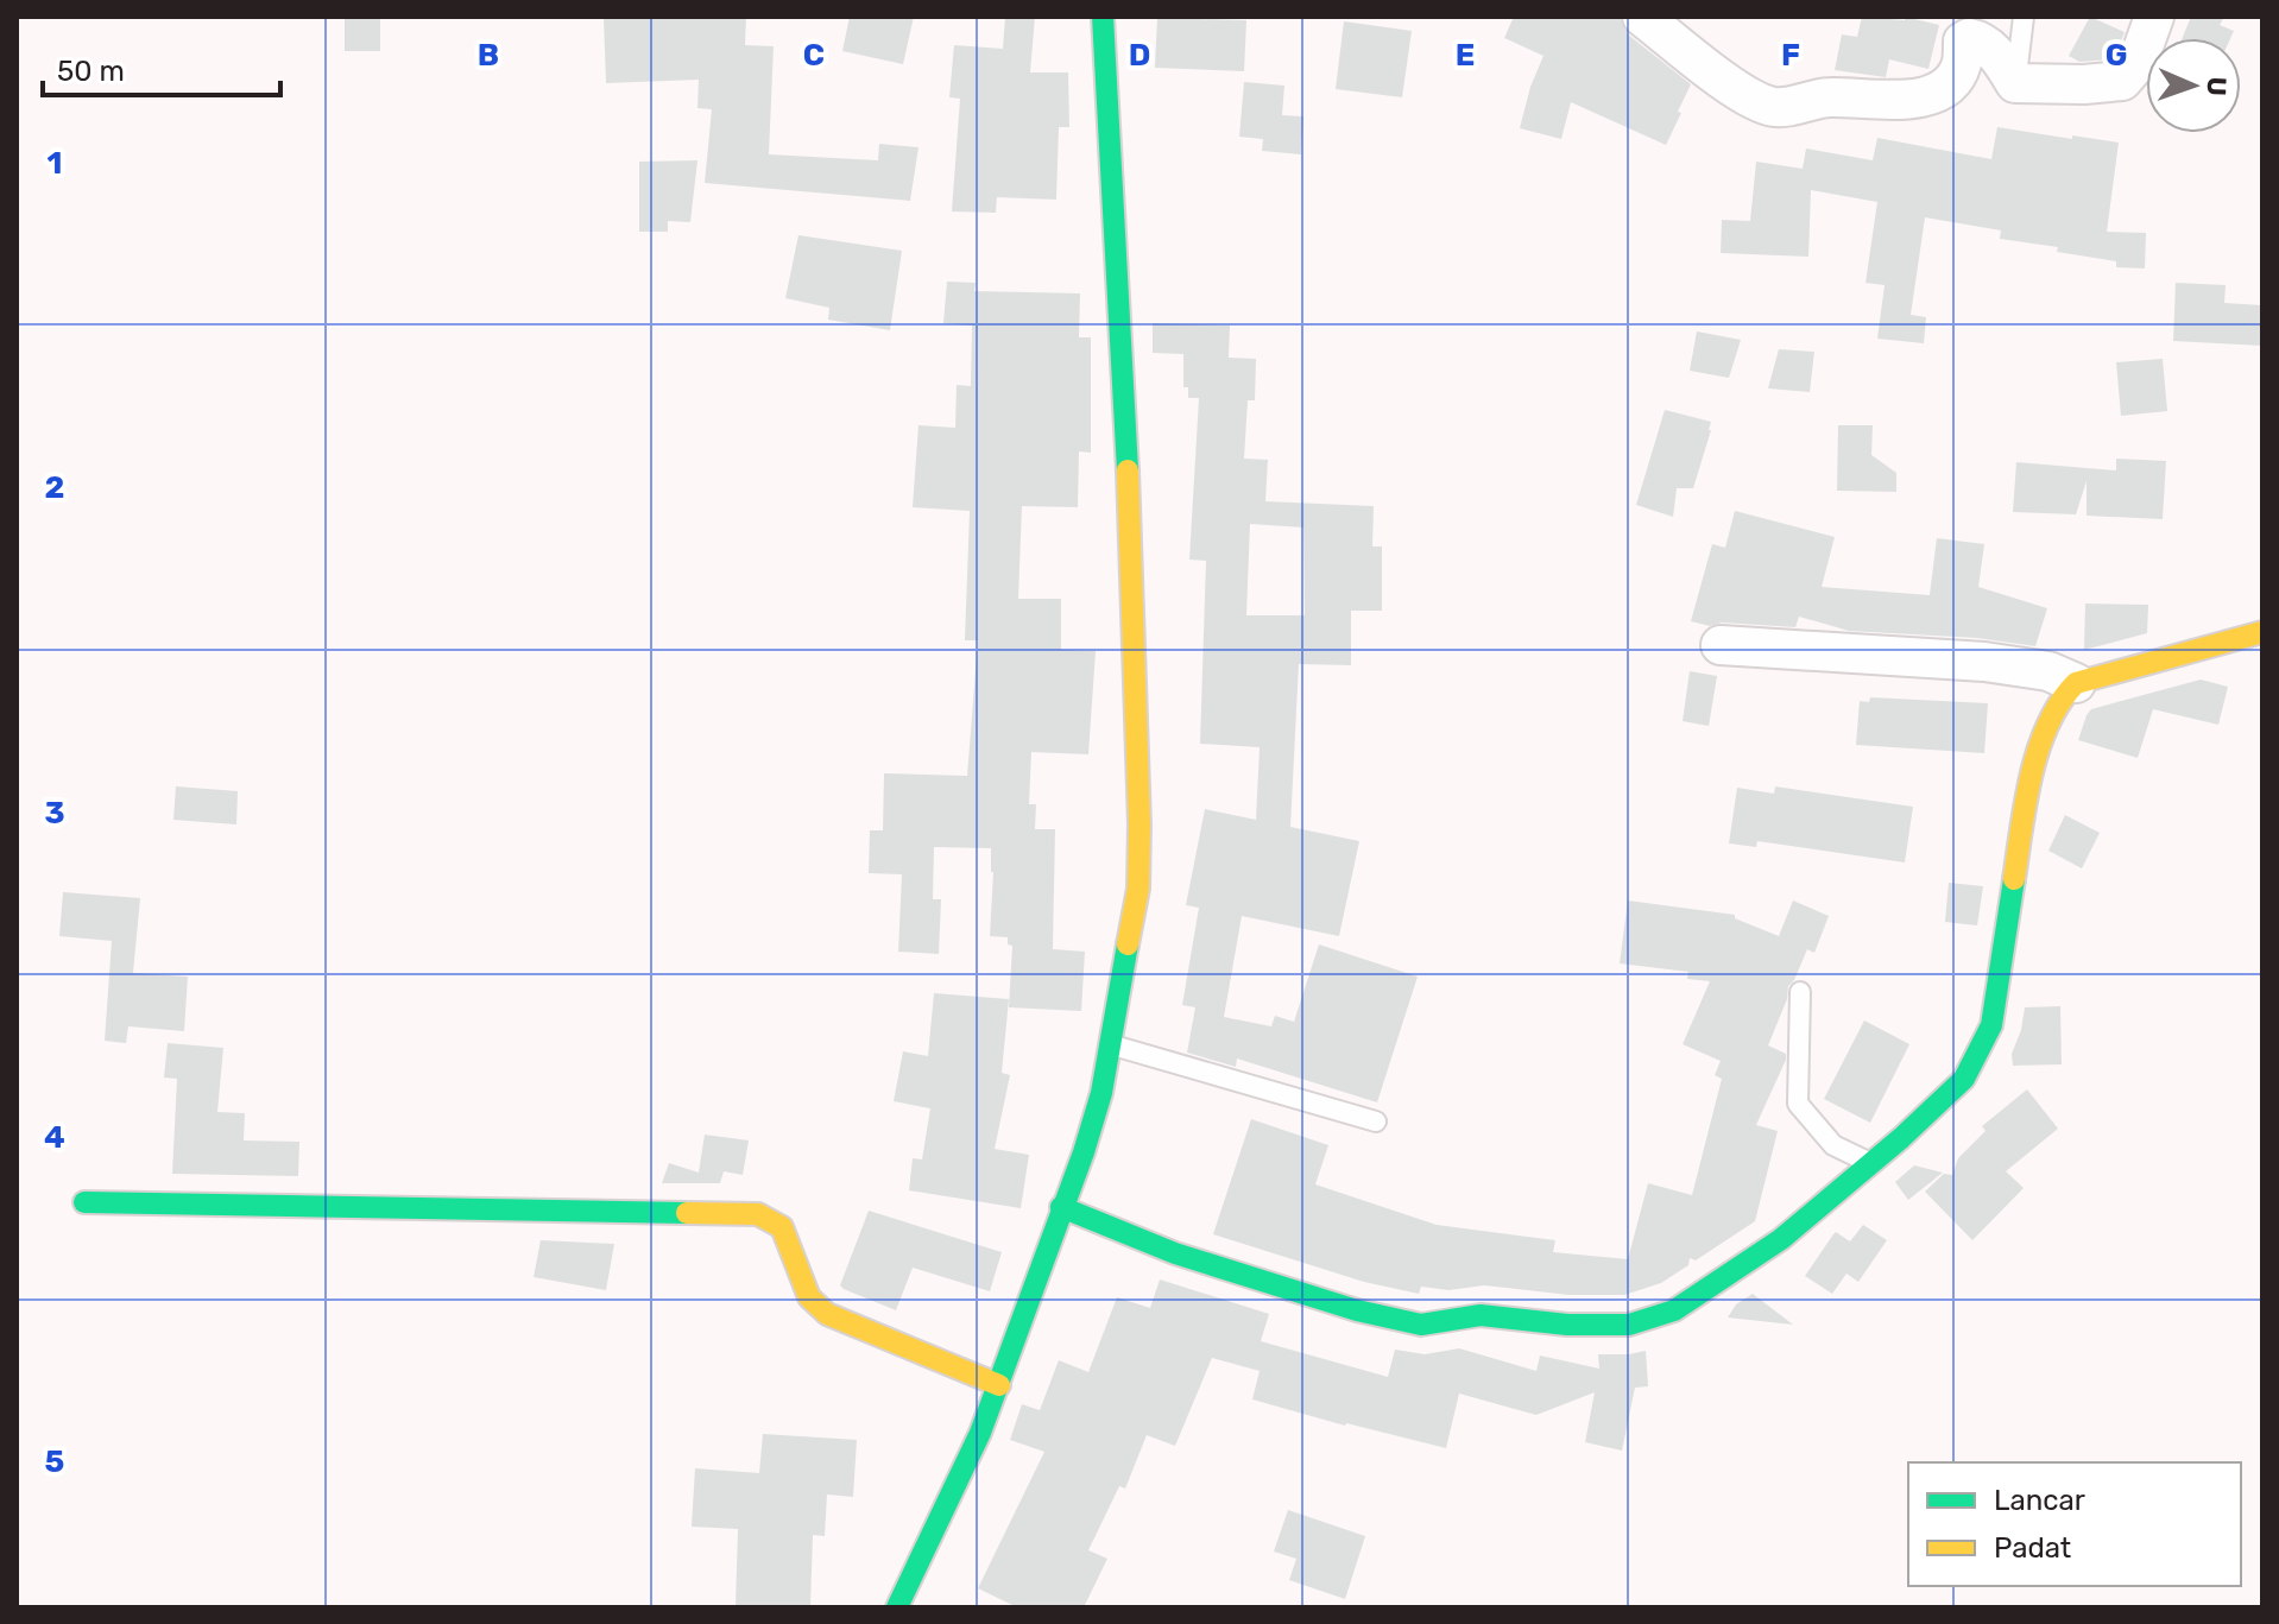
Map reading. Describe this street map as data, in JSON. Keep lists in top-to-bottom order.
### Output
{
  "legend": ["Lancar", "Padat"],
  "scale_bar": "50 m",
  "north": "right",
  "grid": {
    "columns": [
      "B",
      "C",
      "D",
      "E",
      "F",
      "G"
    ],
    "rows": [
      "1",
      "2",
      "3",
      "4",
      "5"
    ]
  }
}
